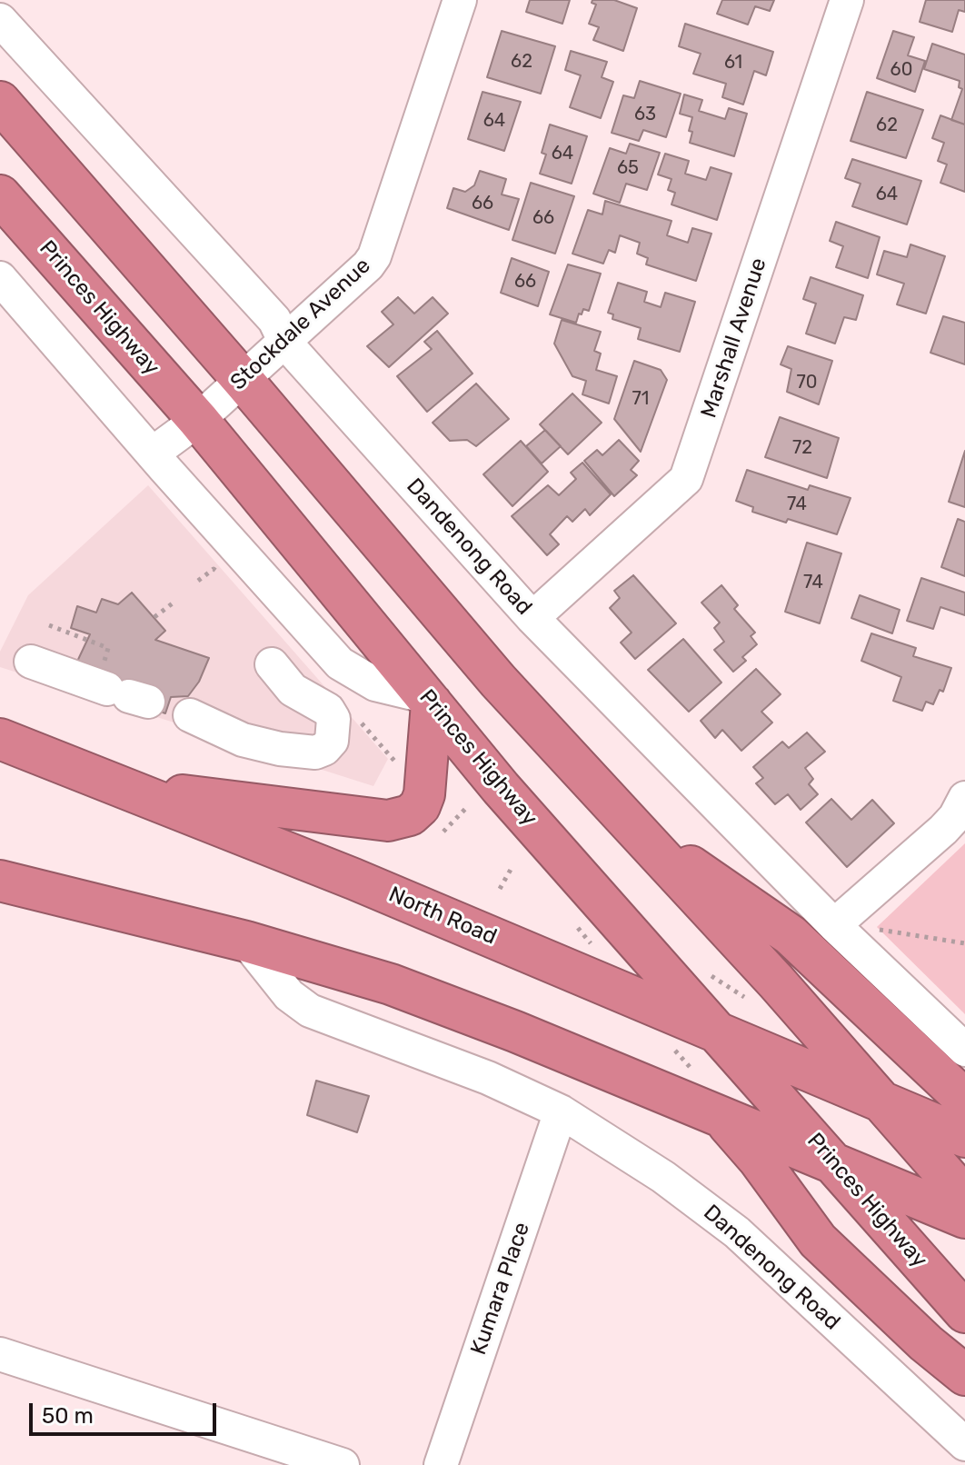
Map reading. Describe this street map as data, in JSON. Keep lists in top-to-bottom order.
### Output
{
  "streets": {
    "highway": ["Princes Highway", "North Road"],
    "street": [
      "Stockdale Avenue",
      "Marshall Avenue",
      "Dandenong Road",
      "Kumara Place"
    ]
  },
  "crossings": [
    ["Princes Highway", "Stockdale Avenue"],
    ["Princes Highway", "North Road"],
    ["Stockdale Avenue", "Dandenong Road"],
    ["Marshall Avenue", "Dandenong Road"],
    ["Dandenong Road", "Kumara Place"]
  ],
  "house_numbers": [
    "62",
    "61",
    "60",
    "63",
    "64",
    "62",
    "64",
    "65",
    "64",
    "66",
    "66",
    "66",
    "70",
    "71",
    "72",
    "74",
    "74"
  ],
  "scale_bar": "50 m"
}
